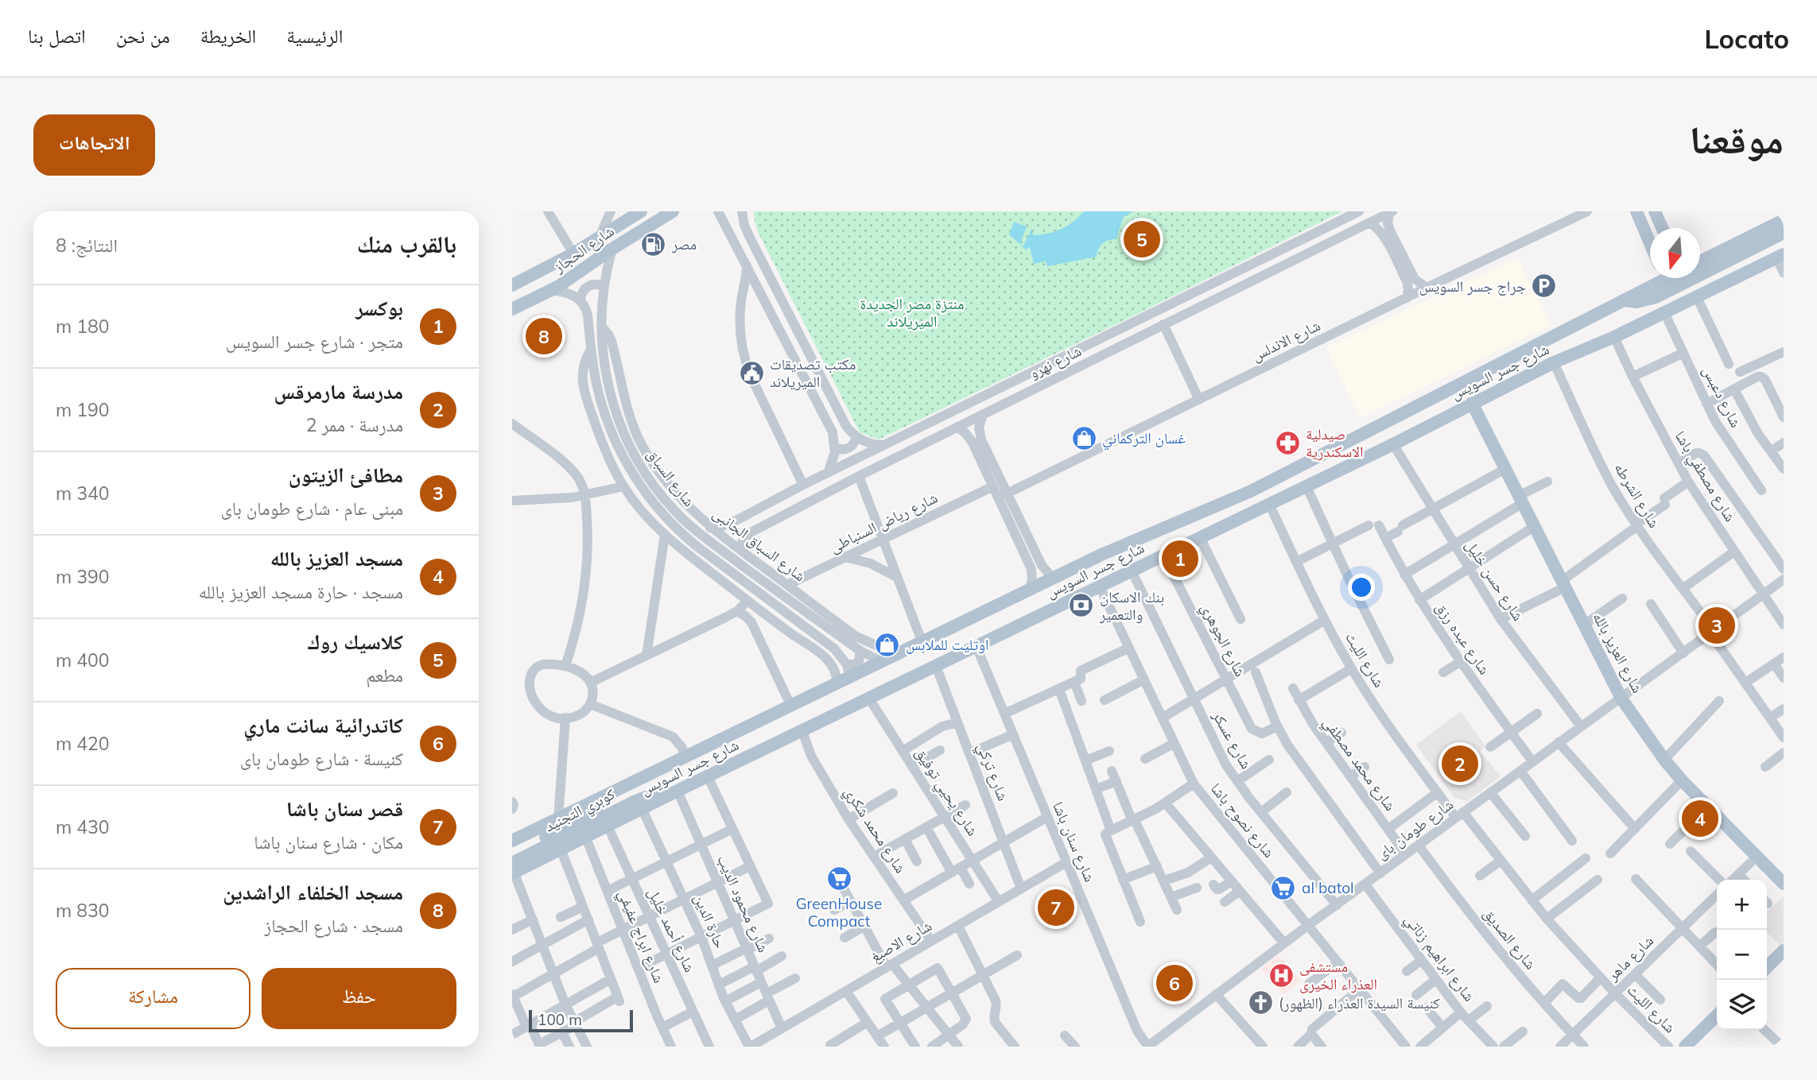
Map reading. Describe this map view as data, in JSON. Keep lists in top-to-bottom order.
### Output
{
  "streets": {
    "main road": [
      "شارع الحجاز",
      "شارع جسر السويس",
      "شارع العزيز بالله",
      "كوبري التجنيد"
    ],
    "street": [
      "شارع الاندلس",
      "شارع نهرو",
      "شارع دعبس",
      "شارع مصطفي باشا",
      "شارع السباق",
      "شارع الشرطه",
      "شارع رياض السنباطى",
      "شارع السباق الجانبى",
      "شارع حسن خليل",
      "شارع عبده رزق",
      "شارع الجوهري",
      "شارع الليث",
      "شارع عسكر",
      "شارع محمد مصطفي",
      "شارع تركي",
      "شارع يحيي توفيق",
      "شارع نصوح باشا",
      "شارع طومان باى",
      "شارع محمد شكري",
      "شارع سنان باشا",
      "شارع محمود الديب",
      "حارة الدين",
      "شارع أحمد خليل",
      "شارع ابراج عفيفي",
      "شارع الصديق",
      "شارع الاصبغ",
      "شارع ابراهيم زناتي",
      "شارع ماهر"
    ]
  },
  "crossings": [
    ["شارع الحجاز", "شارع السباق"],
    ["شارع نهرو", "شارع السباق الجانبى"],
    ["شارع جسر السويس", "شارع دعبس"],
    ["شارع جسر السويس", "شارع مصطفي باشا"],
    ["شارع جسر السويس", "شارع السباق"],
    ["شارع جسر السويس", "شارع الشرطه"],
    ["شارع جسر السويس", "شارع السباق الجانبى"],
    ["شارع جسر السويس", "شارع حسن خليل"],
    ["شارع جسر السويس", "شارع الجوهري"],
    ["شارع جسر السويس", "شارع العزيز بالله"],
    ["شارع جسر السويس", "شارع الليث"],
    ["شارع جسر السويس", "شارع عسكر"],
    ["شارع جسر السويس", "شارع تركي"],
    ["شارع جسر السويس", "شارع يحيي توفيق"],
    ["شارع جسر السويس", "كوبري التجنيد"],
    ["شارع جسر السويس", "شارع نصوح باشا"],
    ["شارع جسر السويس", "شارع محمد شكري"],
    ["شارع جسر السويس", "شارع سنان باشا"],
    ["شارع جسر السويس", "شارع محمود الديب"],
    ["شارع جسر السويس", "حارة الدين"],
    ["شارع جسر السويس", "شارع أحمد خليل"],
    ["شارع جسر السويس", "شارع ابراج عفيفي"],
    ["شارع مصطفي باشا", "شارع طومان باى"],
    ["شارع السباق", "شارع السباق الجانبى"],
    ["شارع الشرطه", "شارع طومان باى"],
    ["شارع رياض السنباطى", "شارع السباق الجانبى"],
    ["شارع حسن خليل", "شارع طومان باى"],
    ["شارع عبده رزق", "شارع طومان باى"],
    ["شارع العزيز بالله", "شارع طومان باى"],
    ["شارع الليث", "شارع طومان باى"],
    ["شارع الليث", "شارع ماهر"],
    ["شارع عسكر", "شارع طومان باى"],
    ["شارع محمد مصطفي", "شارع طومان باى"],
    ["شارع تركي", "شارع الاصبغ"],
    ["شارع يحيي توفيق", "شارع الاصبغ"],
    ["شارع نصوح باشا", "شارع طومان باى"],
    ["شارع طومان باى", "شارع سنان باشا"],
    ["شارع طومان باى", "شارع الصديق"],
    ["شارع طومان باى", "شارع ابراهيم زناتي"],
    ["شارع محمد شكري", "شارع الاصبغ"],
    ["شارع سنان باشا", "شارع الاصبغ"],
    ["شارع محمود الديب", "شارع الاصبغ"],
    ["حارة الدين", "شارع الاصبغ"],
    ["شارع الصديق", "شارع ماهر"]
  ],
  "parks": ["منتزة مصر الجديدة الميريلاند"],
  "places": {
    "fuel station": ["مصر"],
    "parking": ["جراج جسر السويس"],
    "public building": ["مكتب تصديقات الميريلاند"],
    "shop": ["غسان التركماني", "اوتليت للملابس"],
    "pharmacy": ["صيدلية الاسكندرية"],
    "bank": ["بنك الاسكان والتعمير"],
    "supermarket": ["GreenHouse Compact", "al batol"],
    "hospital": ["مستشفى العذراء الخيرى"],
    "church": ["كنيسة السيدة العذراء (الظهور)"]
  },
  "scale_bar": "100 m",
  "north": "bottom",
  "page": {
    "header": "Locato",
    "nav": [
      "الرئيسية",
      "الخريطة",
      "من نحن",
      "اتصل بنا"
    ],
    "title": "موقعنا",
    "buttons": [
      "الاتجاهات",
      ["حفظ", "مشاركة"]
    ],
    "heading": ["بالقرب منك", "النتائج: 8"],
    "pins": [
      "5",
      "8",
      "1",
      "3",
      "2",
      "4",
      "7",
      "6"
    ],
    "list": [
      {
        "mark": "1",
        "name": "بوكسر",
        "note": "متجر · شارع جسر السويس",
        "value": "180 m"
      },
      {
        "mark": "2",
        "name": "مدرسة مارمرقس",
        "note": "مدرسة · ممر 2",
        "value": "190 m"
      },
      {
        "mark": "3",
        "name": "مطافئ الزيتون",
        "note": "مبنى عام · شارع طومان باى",
        "value": "340 m"
      },
      {
        "mark": "4",
        "name": "مسجد العزيز بالله",
        "note": "مسجد · حارة مسجد العزيز بالله",
        "value": "390 m"
      },
      {
        "mark": "5",
        "name": "كلاسيك روك",
        "note": "مطعم",
        "value": "400 m"
      },
      {
        "mark": "6",
        "name": "كاتدرائية سانت ماري",
        "note": "كنيسة · شارع طومان باى",
        "value": "420 m"
      },
      {
        "mark": "7",
        "name": "قصر سنان باشا",
        "note": "مكان · شارع سنان باشا",
        "value": "430 m"
      },
      {
        "mark": "8",
        "name": "مسجد الخلفاء الراشدين",
        "note": "مسجد · شارع الحجاز",
        "value": "830 m"
      }
    ],
    "map_buttons": ["+", "−"],
    "scale": "100 m"
  }
}
